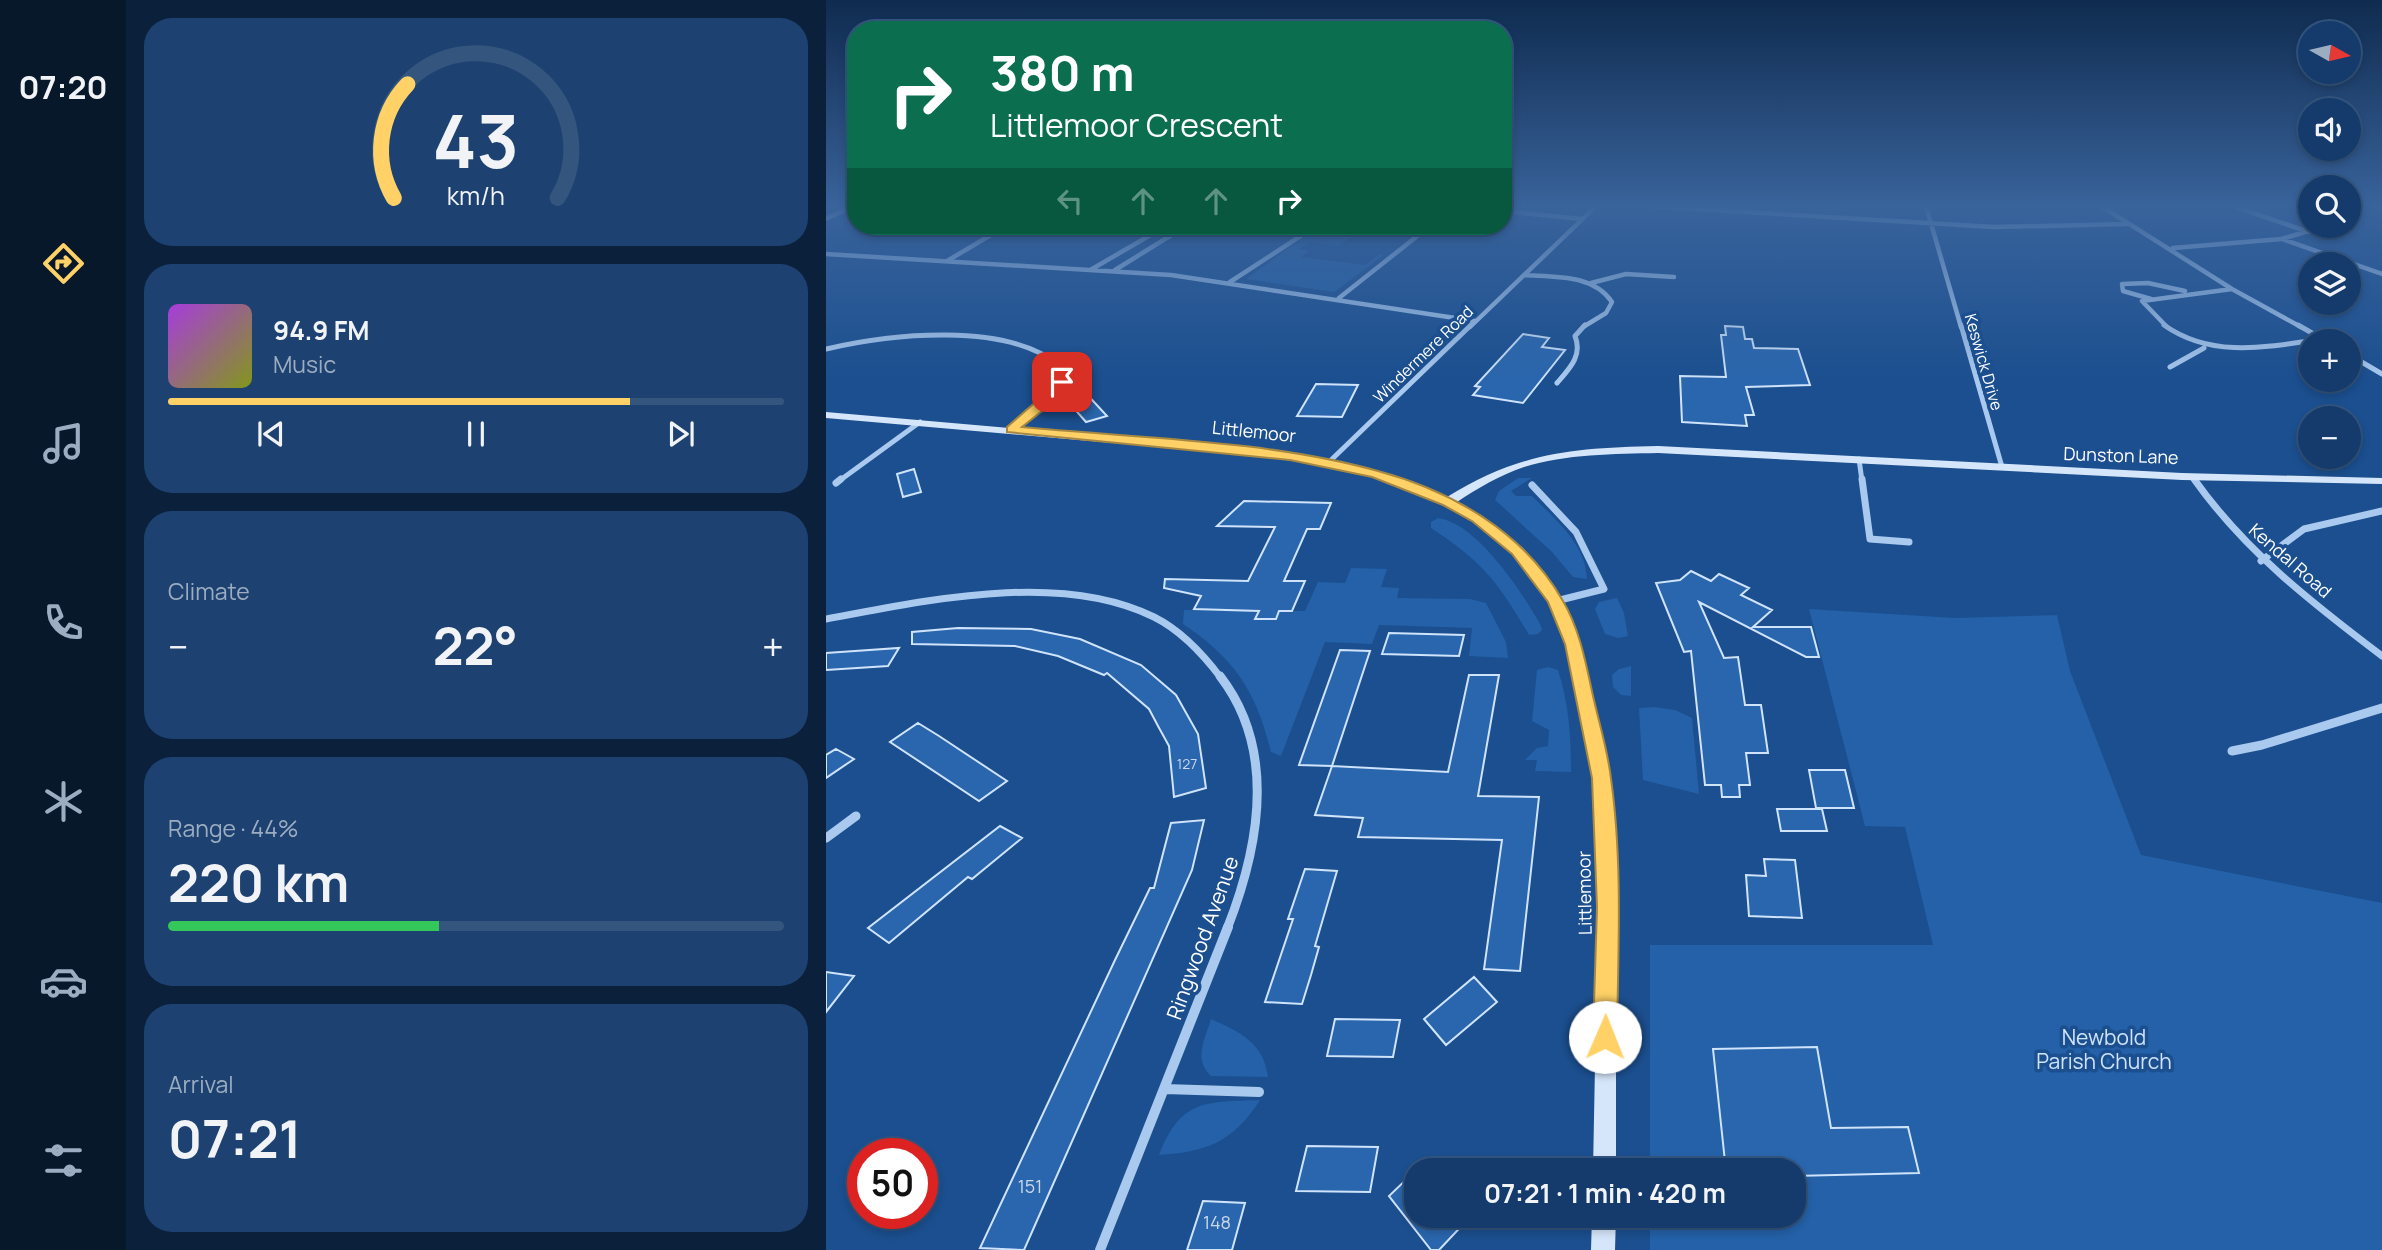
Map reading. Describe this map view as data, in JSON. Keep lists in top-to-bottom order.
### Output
{
  "streets": {
    "main road": ["Littlemoor", "Dunston Lane"],
    "street": [
      "Windermere Road",
      "Keswick Drive",
      "Kendal Road",
      "Ringwood Avenue"
    ]
  },
  "crossings": [
    ["Windermere Road", "Littlemoor"],
    ["Keswick Drive", "Dunston Lane"],
    ["Littlemoor", "Dunston Lane"],
    ["Dunston Lane", "Kendal Road"]
  ],
  "parks": ["Newbold Parish Church"],
  "house_numbers": ["127", "151", "148"],
  "north": "right",
  "page": {
    "tabs": "07:20",
    "map_buttons": ["+", "−"],
    "turn": ["380 m", "Littlemoor Crescent"],
    "song": ["94.9 FM", "Music"],
    "tile": [
      "Climate",
      ["Range · 44%", "220 km"],
      ["Arrival", "07:21"]
    ],
    "heat": ["−", "22°", "+"],
    "limit": "50",
    "trip": "07:21 · 1 min · 420 m",
    "gauge": ["43", "km/h"]
  }
}
